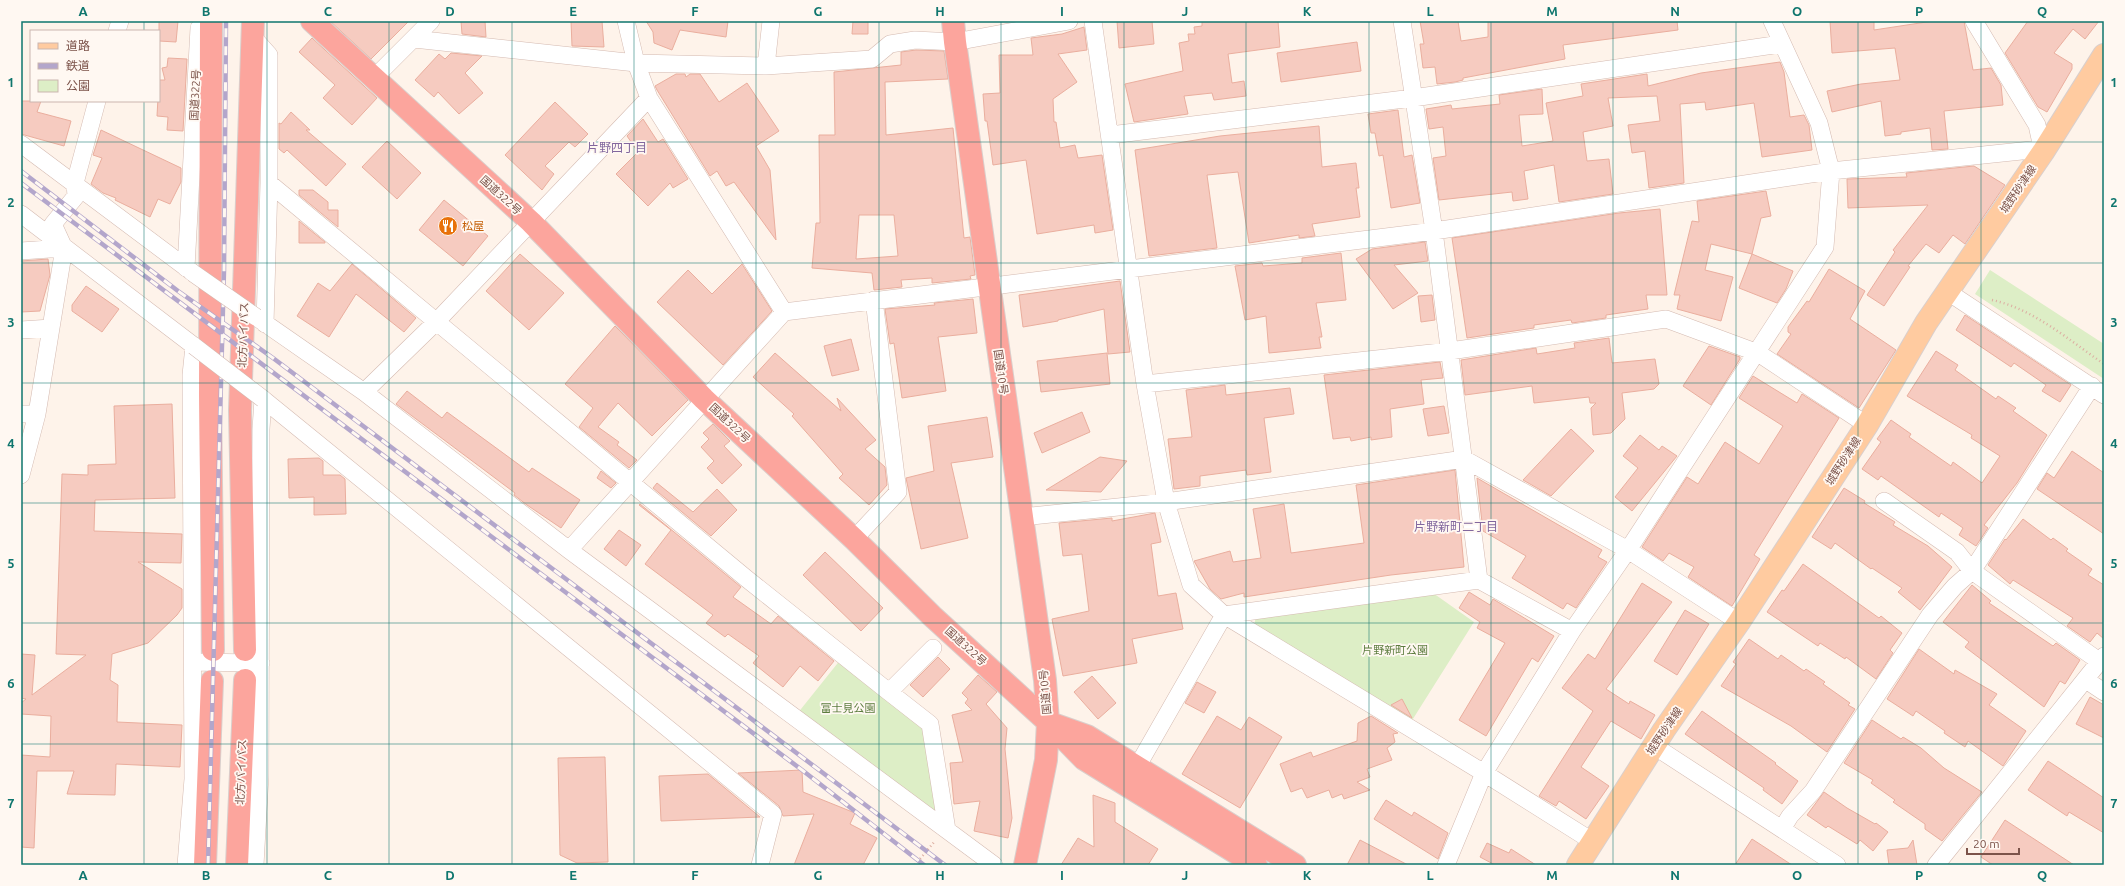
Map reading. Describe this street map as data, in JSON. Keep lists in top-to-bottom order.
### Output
{
  "streets": {
    "highway": ["国道322号", "北方バイパス", "国道10号"],
    "main road": ["城野砂津線"]
  },
  "crossings": [
    ["国道322号", "国道10号"]
  ],
  "districts": ["片野四丁目", "片野新町二丁目"],
  "parks": ["片野新町公園", "富士見公園"],
  "places": {
    "restaurant": ["松屋"]
  },
  "legend": ["道路", "鉄道", "公園"],
  "scale_bar": "20 m",
  "grid": {
    "columns": [
      "A",
      "B",
      "C",
      "D",
      "E",
      "F",
      "G",
      "H",
      "I",
      "J",
      "K",
      "L",
      "M",
      "N",
      "O",
      "P",
      "Q"
    ],
    "rows": [
      "1",
      "2",
      "3",
      "4",
      "5",
      "6",
      "7"
    ]
  }
}
